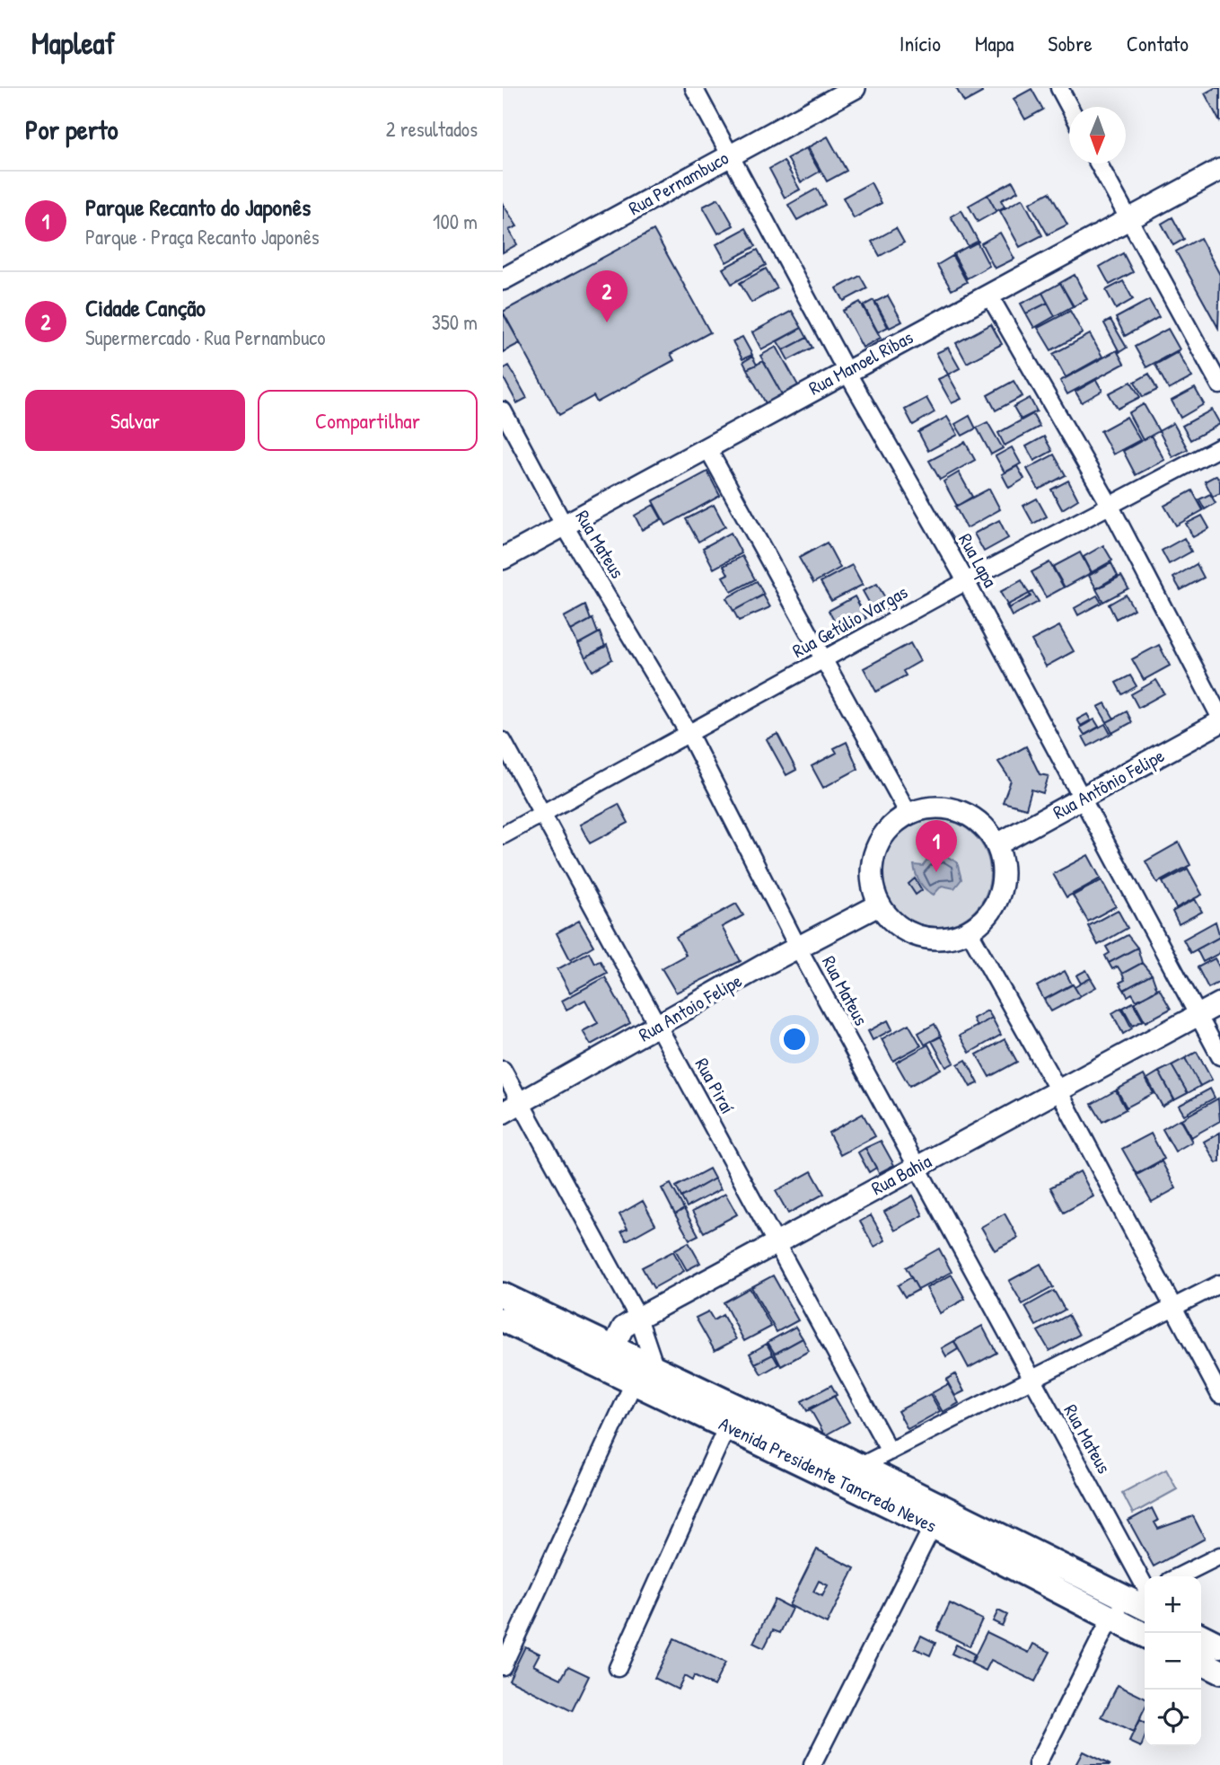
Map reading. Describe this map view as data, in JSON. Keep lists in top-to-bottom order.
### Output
{
  "streets": {
    "main road": ["Avenida Presidente Tancredo Neves"],
    "street": [
      "Rua Pernambuco",
      "Rua Manoel Ribas",
      "Rua Mateus",
      "Rua Lapa",
      "Rua Getúlio Vargas",
      "Rua Antônio Felipe",
      "Rua Antoio Felipe",
      "Rua Piraí",
      "Rua Bahia"
    ]
  },
  "crossings": [
    ["Rua Pernambuco", "Rua Lapa"],
    ["Rua Manoel Ribas", "Rua Mateus"],
    ["Rua Manoel Ribas", "Rua Lapa"],
    ["Rua Mateus", "Rua Getúlio Vargas"],
    ["Rua Mateus", "Rua Antoio Felipe"],
    ["Rua Mateus", "Rua Bahia"],
    ["Rua Mateus", "Avenida Presidente Tancredo Neves"],
    ["Rua Lapa", "Rua Getúlio Vargas"],
    ["Rua Lapa", "Rua Antônio Felipe"],
    ["Rua Lapa", "Rua Bahia"],
    ["Rua Getúlio Vargas", "Rua Piraí"],
    ["Rua Antônio Felipe", "Rua Antoio Felipe"],
    ["Rua Antoio Felipe", "Rua Piraí"],
    ["Rua Piraí", "Rua Bahia"],
    ["Rua Bahia", "Avenida Presidente Tancredo Neves"]
  ],
  "north": "bottom",
  "page": {
    "header": "Mapleaf",
    "nav": [
      "Início",
      "Mapa",
      "Sobre",
      "Contato"
    ],
    "heading": ["Por perto", "2 resultados"],
    "list": [
      {
        "mark": "1",
        "name": "Parque Recanto do Japonês",
        "note": "Parque · Praça Recanto Japonês",
        "value": "100 m"
      },
      {
        "mark": "2",
        "name": "Cidade Canção",
        "note": "Supermercado · Rua Pernambuco",
        "value": "350 m"
      }
    ],
    "pins": ["2", "1"],
    "buttons": ["Salvar", "Compartilhar"],
    "map_buttons": ["+", "−"]
  }
}
